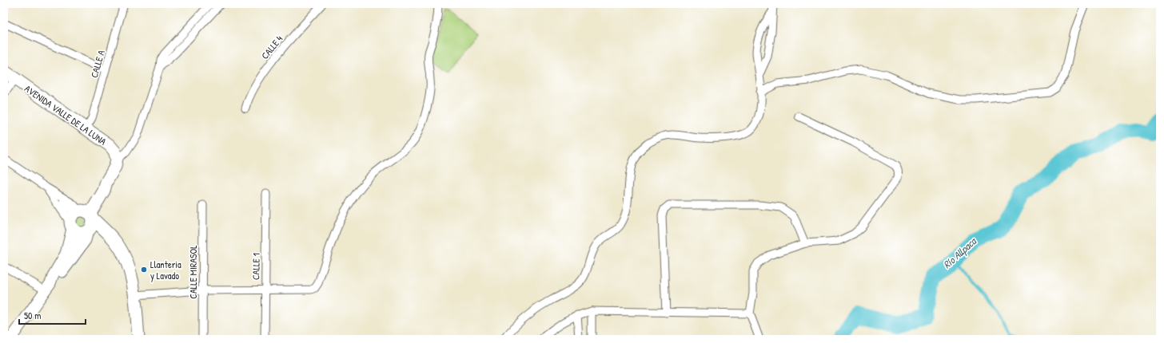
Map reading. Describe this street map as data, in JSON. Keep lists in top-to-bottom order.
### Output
{
  "streets": {
    "main road": ["AVENIDA VALLE DE LA LUNA"],
    "street": [
      "CALLE 4",
      "CALLE A",
      "CALLE 1",
      "CALLE MIRASOL"
    ]
  },
  "crossings": [
    ["CALLE A", "AVENIDA VALLE DE LA LUNA"]
  ],
  "water": ["Río Allpaca"],
  "places": ["Llanteria y Lavado"],
  "scale_bar": "50 m"
}
